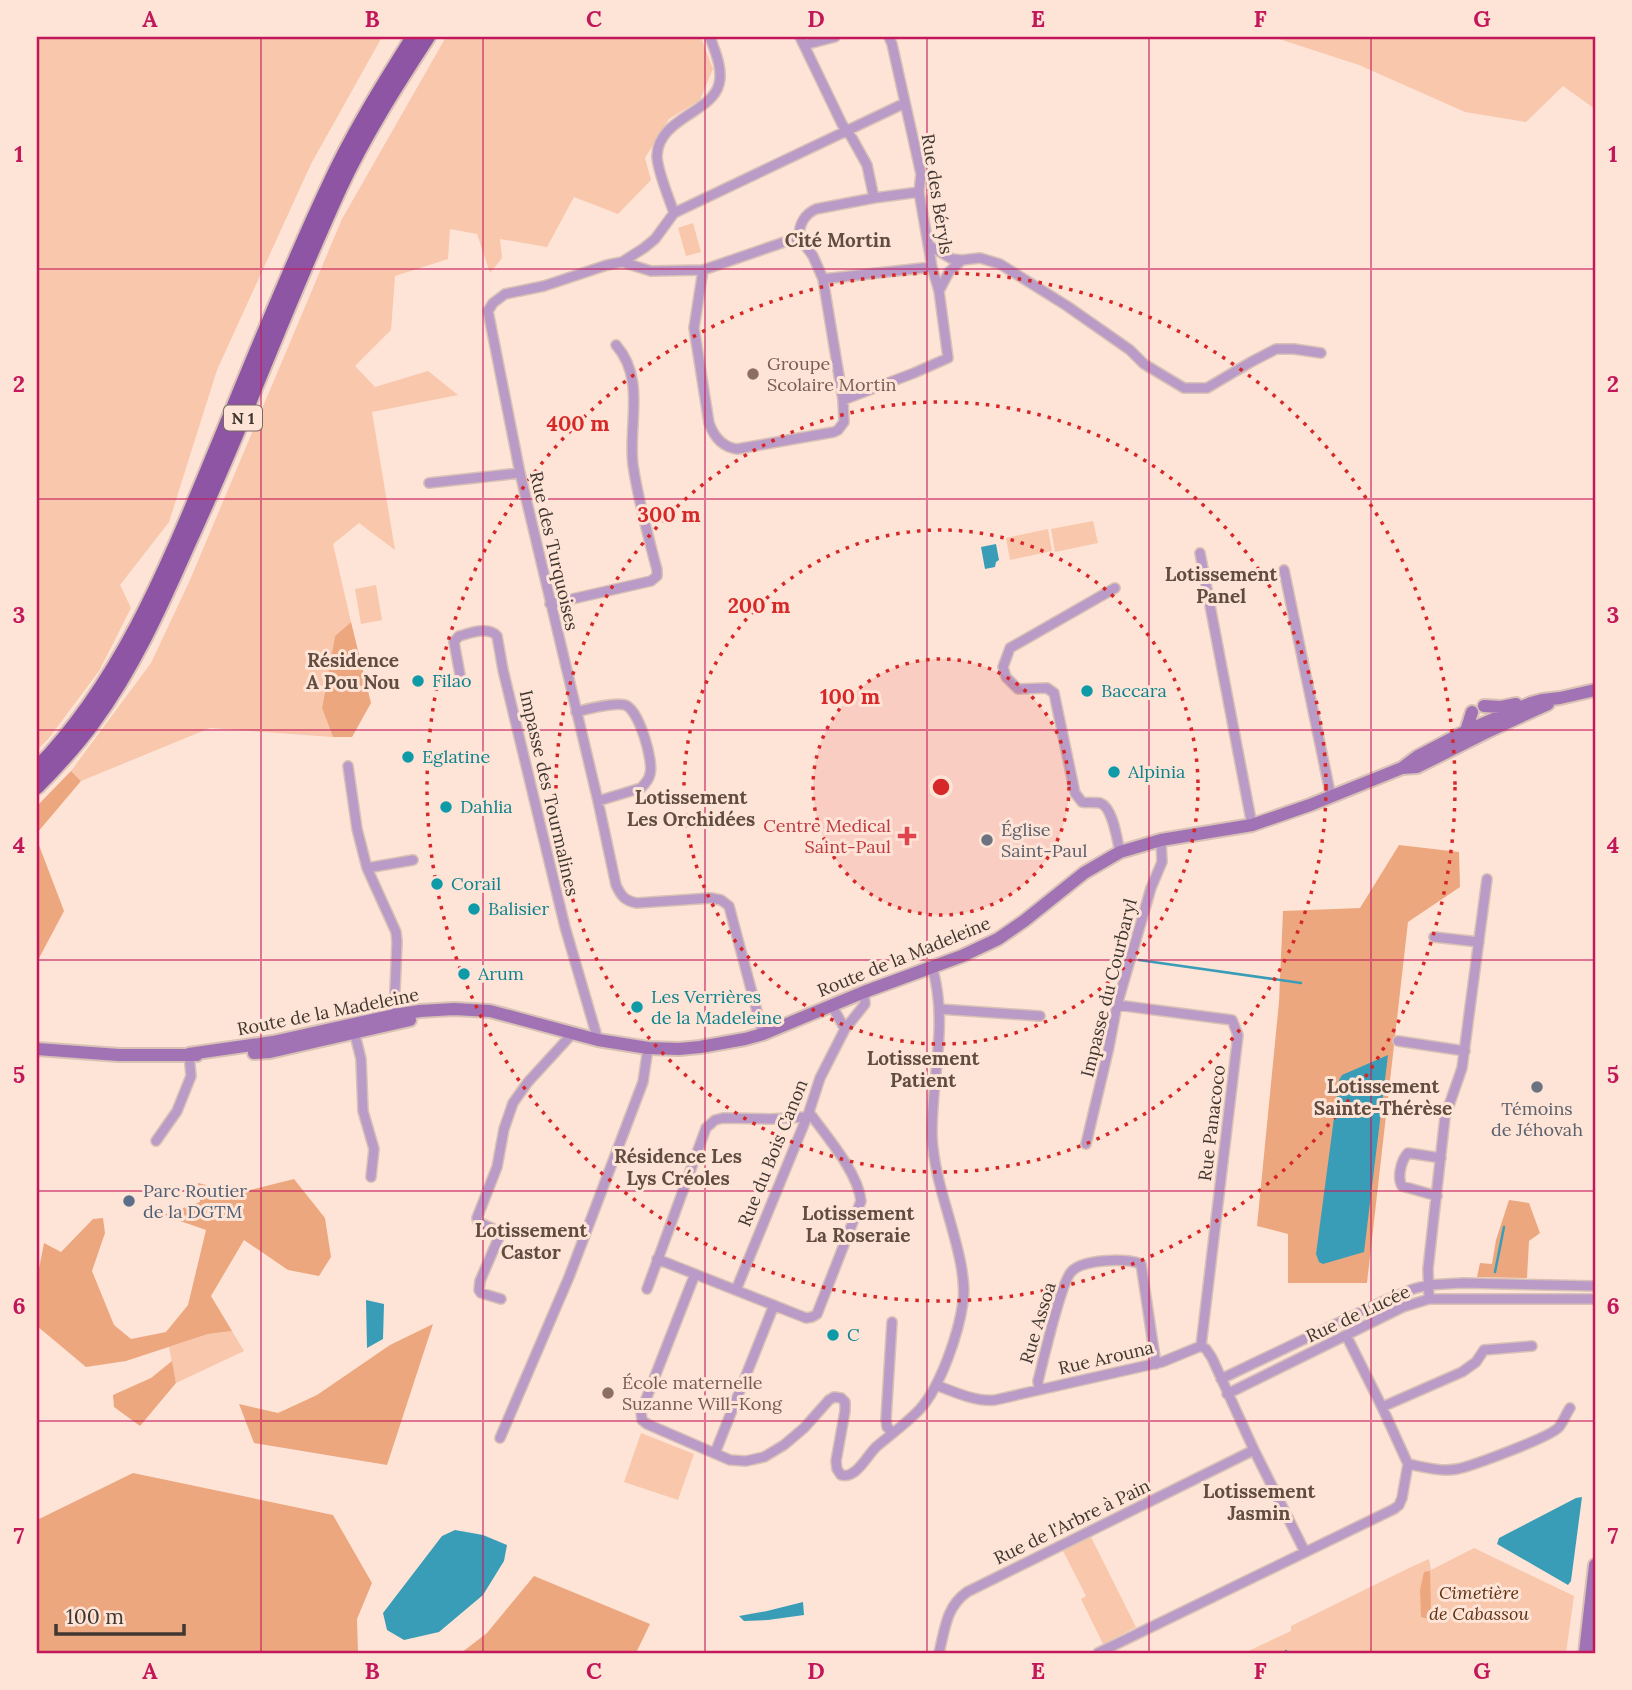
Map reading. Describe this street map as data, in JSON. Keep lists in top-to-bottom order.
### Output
{
  "streets": {
    "main road": ["N 1", "Route de la Madeleine"],
    "street": [
      "Rue des Béryls",
      "Rue des Turquoises",
      "Impasse des Tourmalines",
      "Impasse du Courbaryl",
      "Rue Panacoco",
      "Rue du Bois Canon",
      "Rue de Lucée",
      "Rue Assoa",
      "Rue Arouna",
      "Rue de l'Arbre à Pain"
    ]
  },
  "crossings": [
    ["Rue des Béryls", "Rue des Turquoises"],
    ["Rue des Turquoises", "Route de la Madeleine"],
    ["Impasse des Tourmalines", "Route de la Madeleine"],
    ["Route de la Madeleine", "Impasse du Courbaryl"],
    ["Route de la Madeleine", "Rue du Bois Canon"],
    ["Impasse du Courbaryl", "Rue Panacoco"],
    ["Rue Panacoco", "Rue Arouna"],
    ["Rue Assoa", "Rue Arouna"]
  ],
  "districts": [
    "Cité Mortin",
    "Lotissement Panel",
    "Résidence A Pou Nou",
    "Lotissement Les Orchidées",
    "Lotissement Patient",
    "Lotissement Sainte-Thérèse",
    "Résidence Les Lys Créoles",
    "Lotissement La Roseraie",
    "Lotissement Castor",
    "Lotissement Jasmin"
  ],
  "parks": ["Cimetière de Cabassou"],
  "places": {
    "other": [
      "Groupe Scolaire Mortin",
      "Filao",
      "Baccara",
      "Eglatine",
      "Alpinia",
      "Dahlia",
      "Église Saint-Paul",
      "Corail",
      "Balisier",
      "Arum",
      "Les Verrières de la Madeleine",
      "Témoins de Jéhovah",
      "Parc Routier de la DGTM",
      "C",
      "École maternelle Suzanne Will-Kong"
    ],
    "health": ["Centre Medical Saint-Paul"]
  },
  "scale_bar": "100 m",
  "grid": {
    "columns": [
      "A",
      "B",
      "C",
      "D",
      "E",
      "F",
      "G"
    ],
    "rows": [
      "1",
      "2",
      "3",
      "4",
      "5",
      "6",
      "7"
    ]
  },
  "rings": [
    "400 m",
    "300 m",
    "200 m",
    "100 m"
  ]
}
